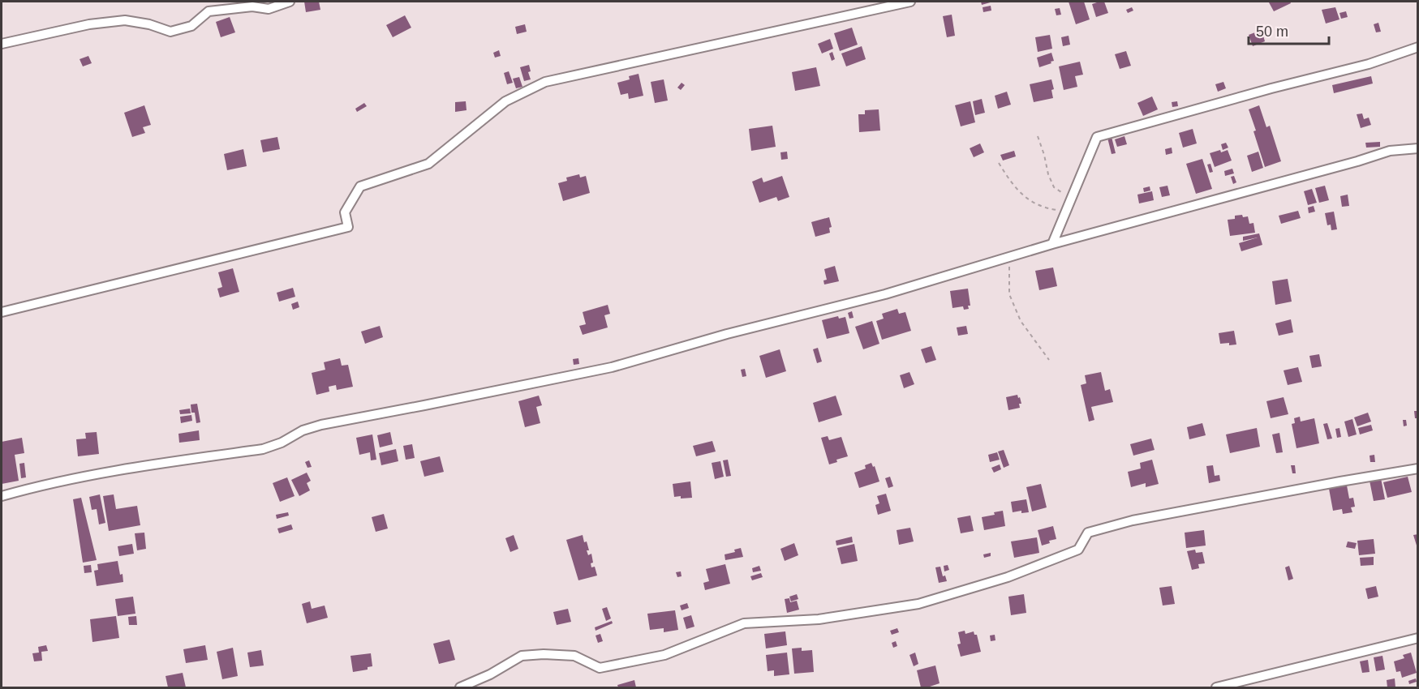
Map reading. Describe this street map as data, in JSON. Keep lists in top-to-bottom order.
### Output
{
  "scale_bar": "50 m"
}
